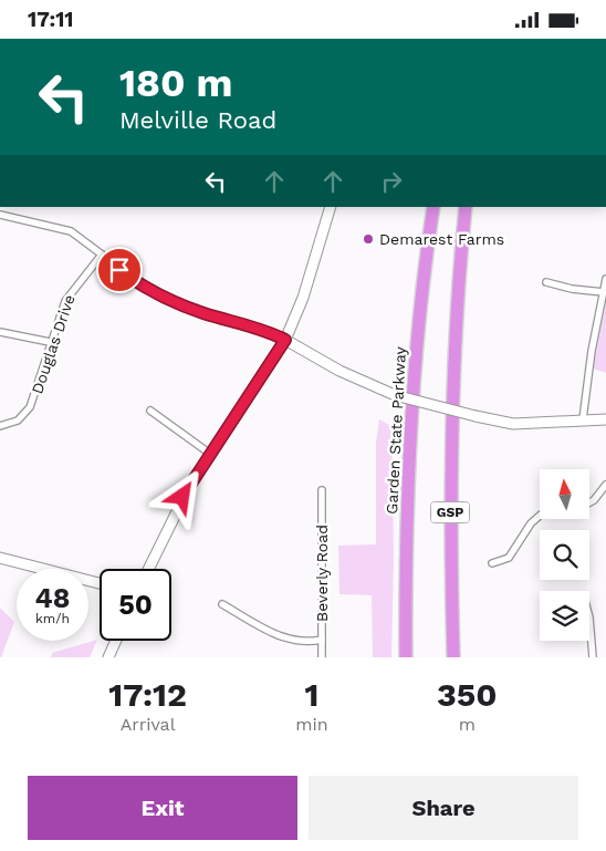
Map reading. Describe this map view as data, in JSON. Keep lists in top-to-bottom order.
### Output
{
  "streets": {
    "highway": ["Garden State Parkway", "GSP"],
    "street": ["Douglas Drive", "Beverly Road"]
  },
  "places": ["Demarest Farms"],
  "north": "top",
  "page": {
    "status": "17:11",
    "turn": ["180 m", "Melville Road"],
    "speed": "48 km/h",
    "limit": "50",
    "eta": [
      "17:12",
      "Arrival",
      "1",
      "min",
      "350",
      "m"
    ],
    "buttons": ["Exit", "Share"]
  }
}
